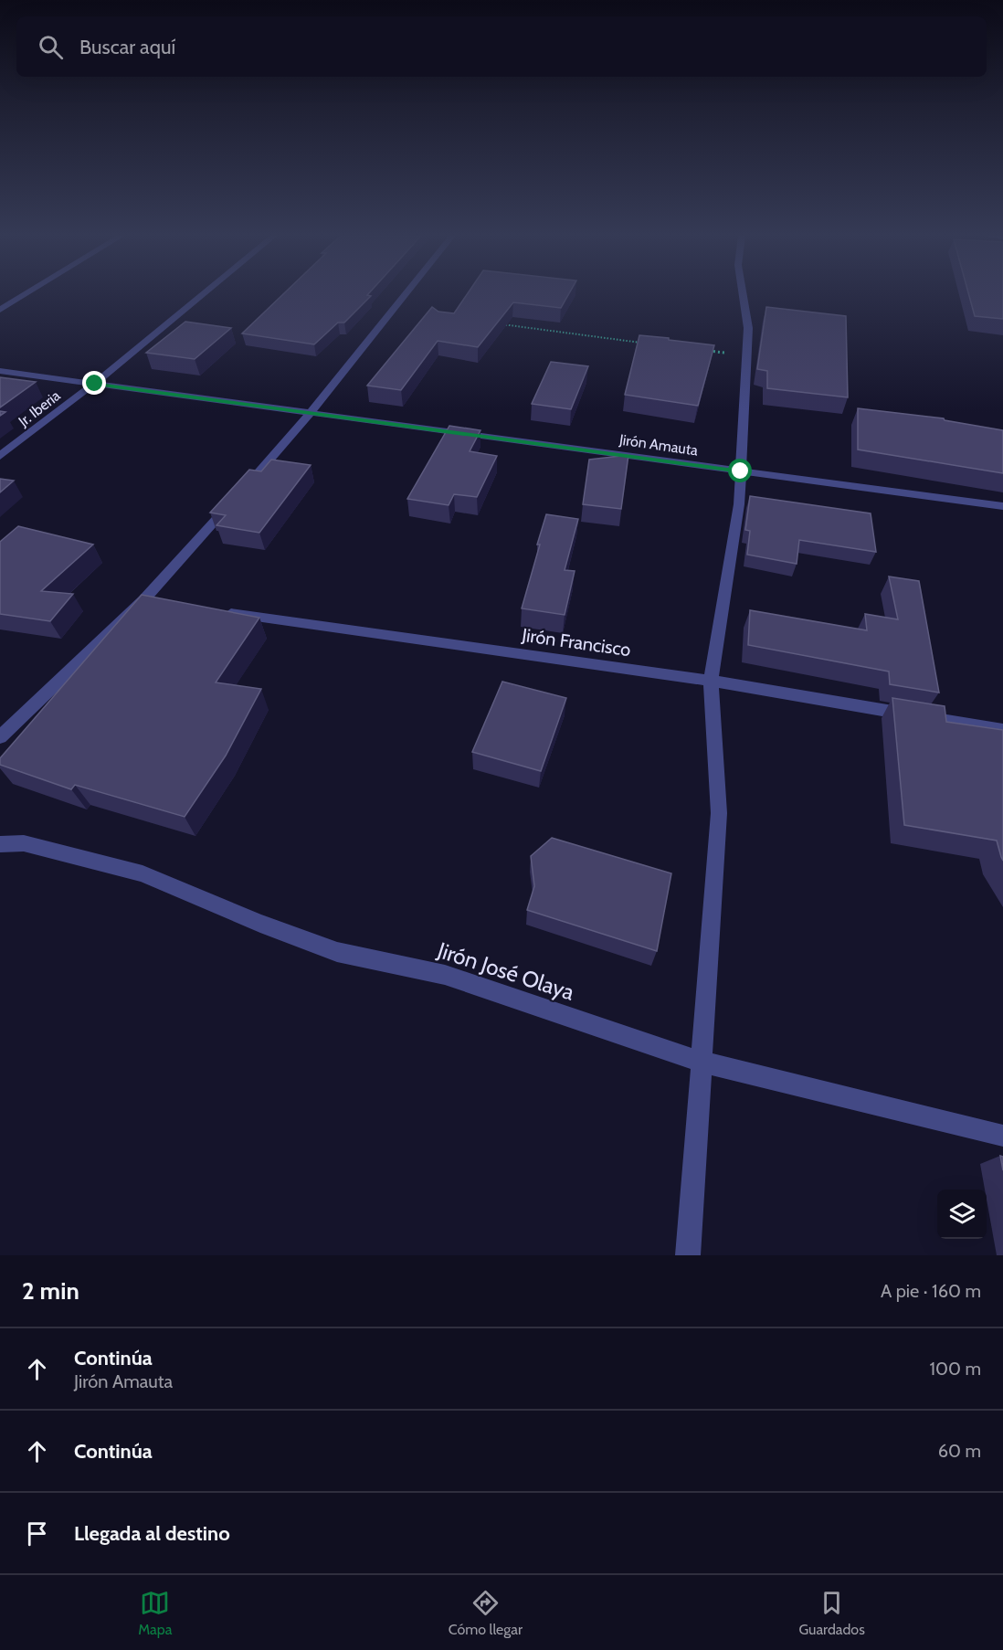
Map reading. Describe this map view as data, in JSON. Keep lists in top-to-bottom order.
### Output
{
  "streets": {
    "street": [
      "Jr. Iberia",
      "Jirón Amauta",
      "Jirón Francisco",
      "Jirón José Olaya"
    ]
  },
  "crossings": [
    ["Jr. Iberia", "Jirón Amauta"]
  ],
  "page": {
    "search": "Buscar aquí",
    "heading": ["2 min", "A pie · 160 m"],
    "list": [
      ["Continúa", "Jirón Amauta", "100 m"],
      ["Continúa", "60 m"],
      "Llegada al destino"
    ],
    "nav": ["Mapa", "Cómo llegar", "Guardados"]
  }
}
